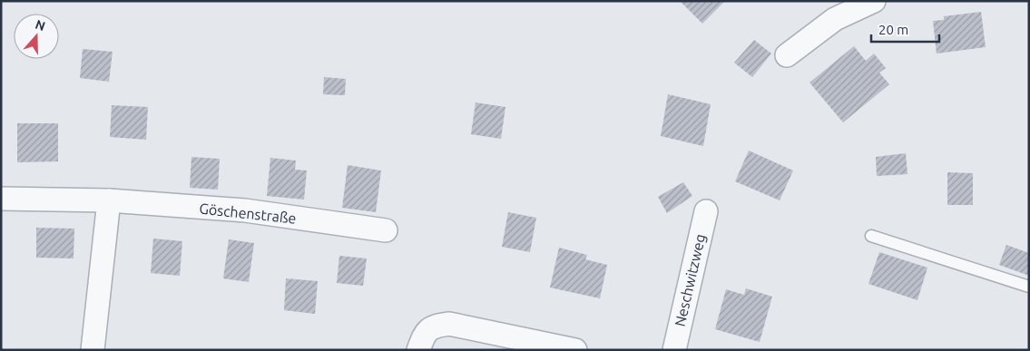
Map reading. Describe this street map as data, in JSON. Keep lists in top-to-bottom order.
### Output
{
  "streets": {
    "street": ["Göschenstraße", "Neschwitzweg"]
  },
  "scale_bar": "20 m",
  "north": "top"
}
